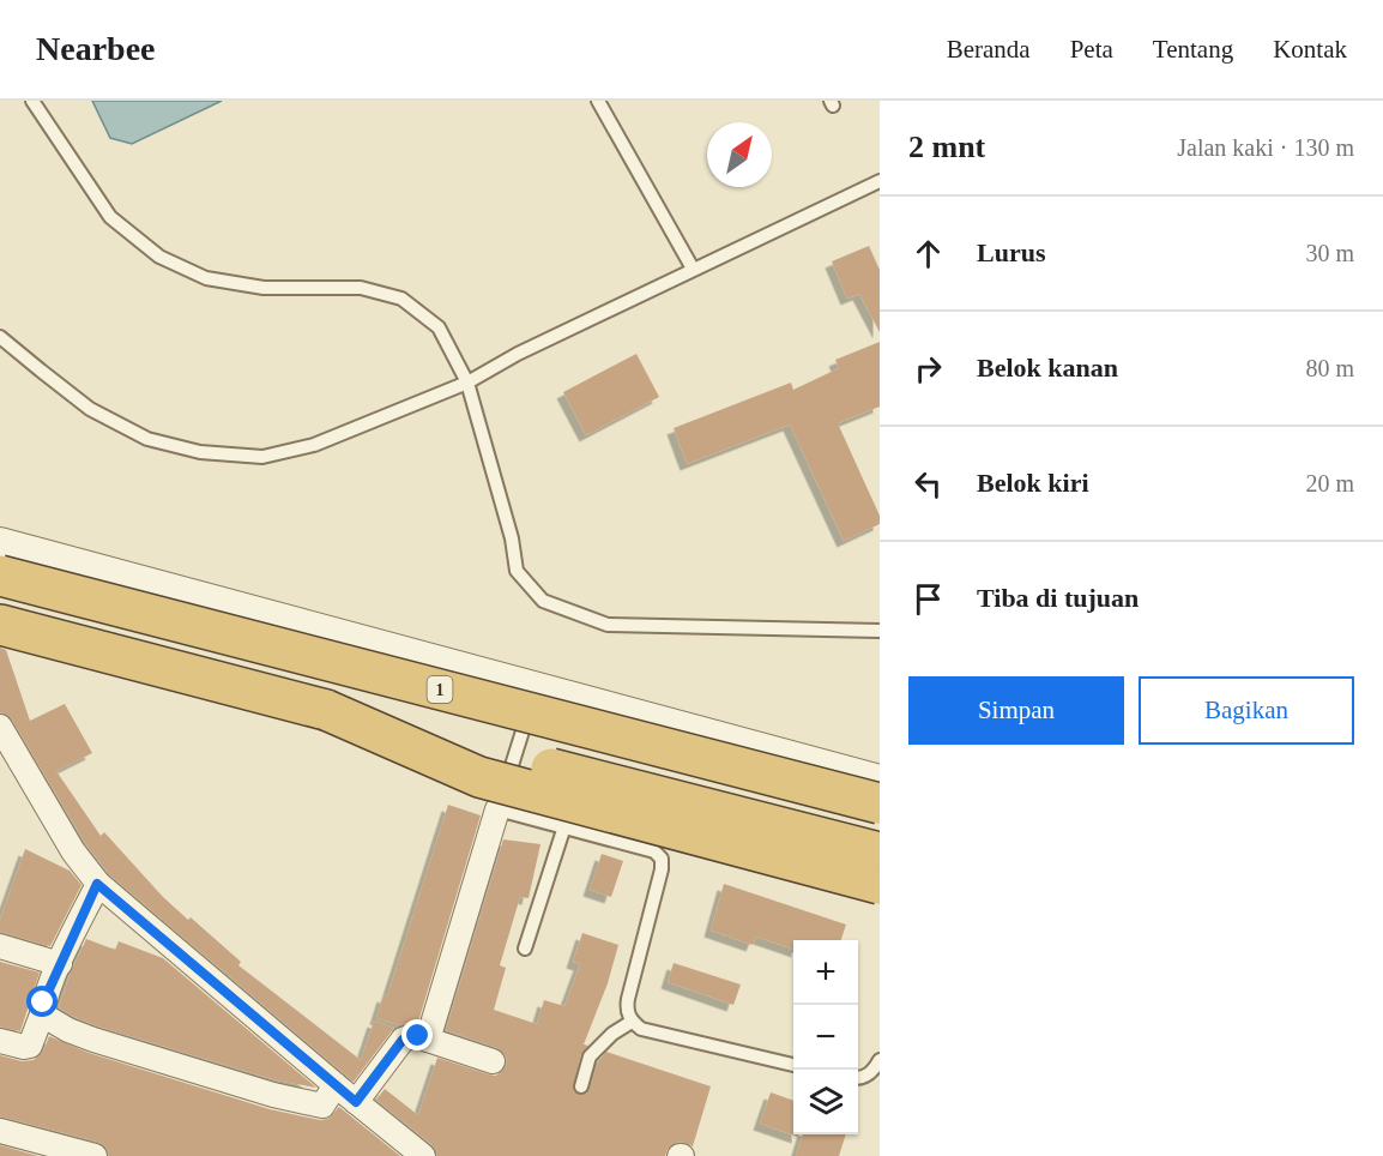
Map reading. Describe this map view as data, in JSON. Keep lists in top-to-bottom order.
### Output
{
  "streets": {
    "highway": ["1"]
  },
  "north": "top right",
  "page": {
    "header": "Nearbee",
    "nav": [
      "Beranda",
      "Peta",
      "Tentang",
      "Kontak"
    ],
    "heading": ["2 mnt", "Jalan kaki · 130 m"],
    "list": [
      ["Lurus", "30 m"],
      ["Belok kanan", "80 m"],
      ["Belok kiri", "20 m"],
      "Tiba di tujuan"
    ],
    "buttons": ["Simpan", "Bagikan"],
    "map_buttons": ["+", "−"]
  }
}
